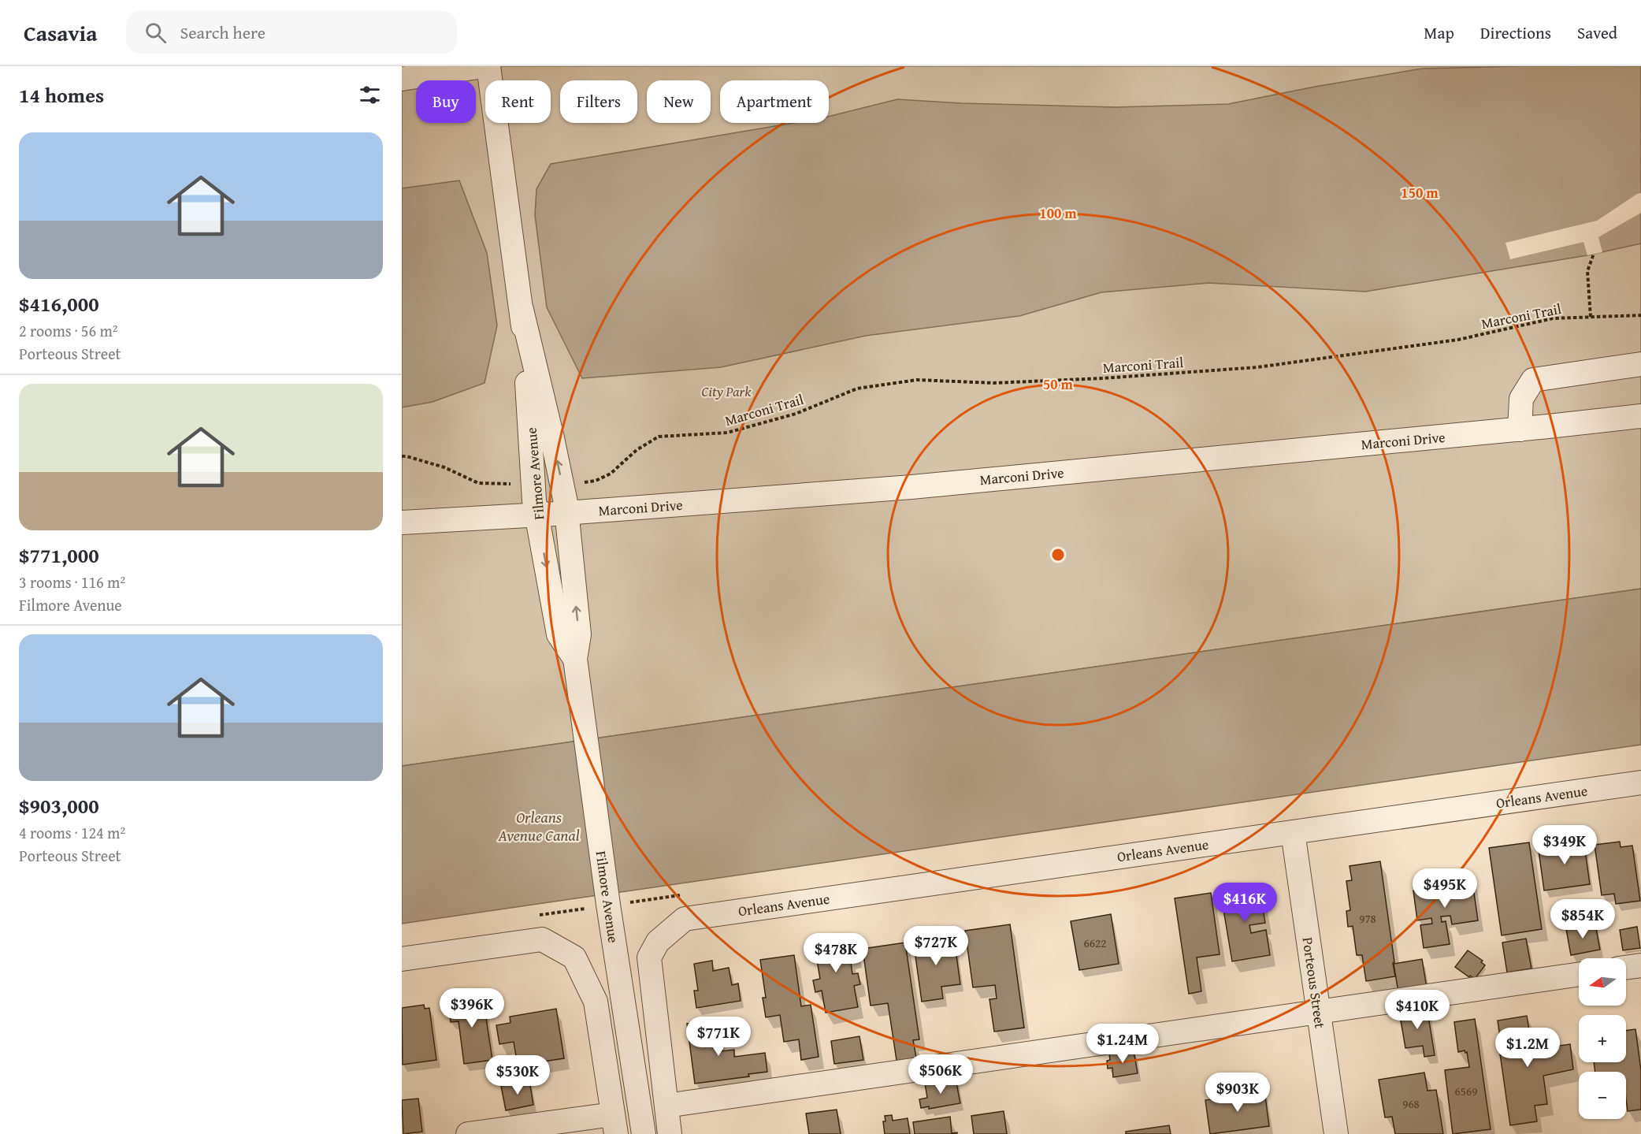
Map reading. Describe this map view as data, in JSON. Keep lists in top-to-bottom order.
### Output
{
  "streets": {
    "street": [
      "Marconi Drive",
      "Filmore Avenue",
      "Orleans Avenue",
      "Porteous Street"
    ],
    "path": ["Marconi Trail"]
  },
  "crossings": [
    ["Marconi Drive", "Filmore Avenue"],
    ["Orleans Avenue", "Porteous Street"]
  ],
  "water": ["Orleans Avenue Canal"],
  "parks": ["City Park"],
  "house_numbers": [
    "978",
    "6622",
    "6569",
    "968"
  ],
  "north": "left",
  "page": {
    "header": "Casavia",
    "search": "Search here",
    "nav": ["Map", "Directions", "Saved"],
    "heading": "14 homes",
    "chip": [
      "Buy",
      "Rent",
      "Filters",
      "New",
      "Apartment"
    ],
    "list": [
      {
        "name": "$416,000",
        "note": "2 rooms · 56 m² · Porteous Street"
      },
      {
        "name": "$771,000",
        "note": "3 rooms · 116 m² · Filmore Avenue"
      },
      {
        "name": "$903,000",
        "note": "4 rooms · 124 m² · Porteous Street"
      }
    ],
    "price": [
      "$349K",
      "$495K",
      "$416K",
      "$854K",
      "$727K",
      "$478K",
      "$396K",
      "$410K",
      "$771K",
      "$1.24M",
      "$1.2M",
      "$506K",
      "$530K",
      "$903K"
    ],
    "map_buttons": ["+", "−"]
  },
  "rings": ["150 m", "100 m", "50 m"]
}
